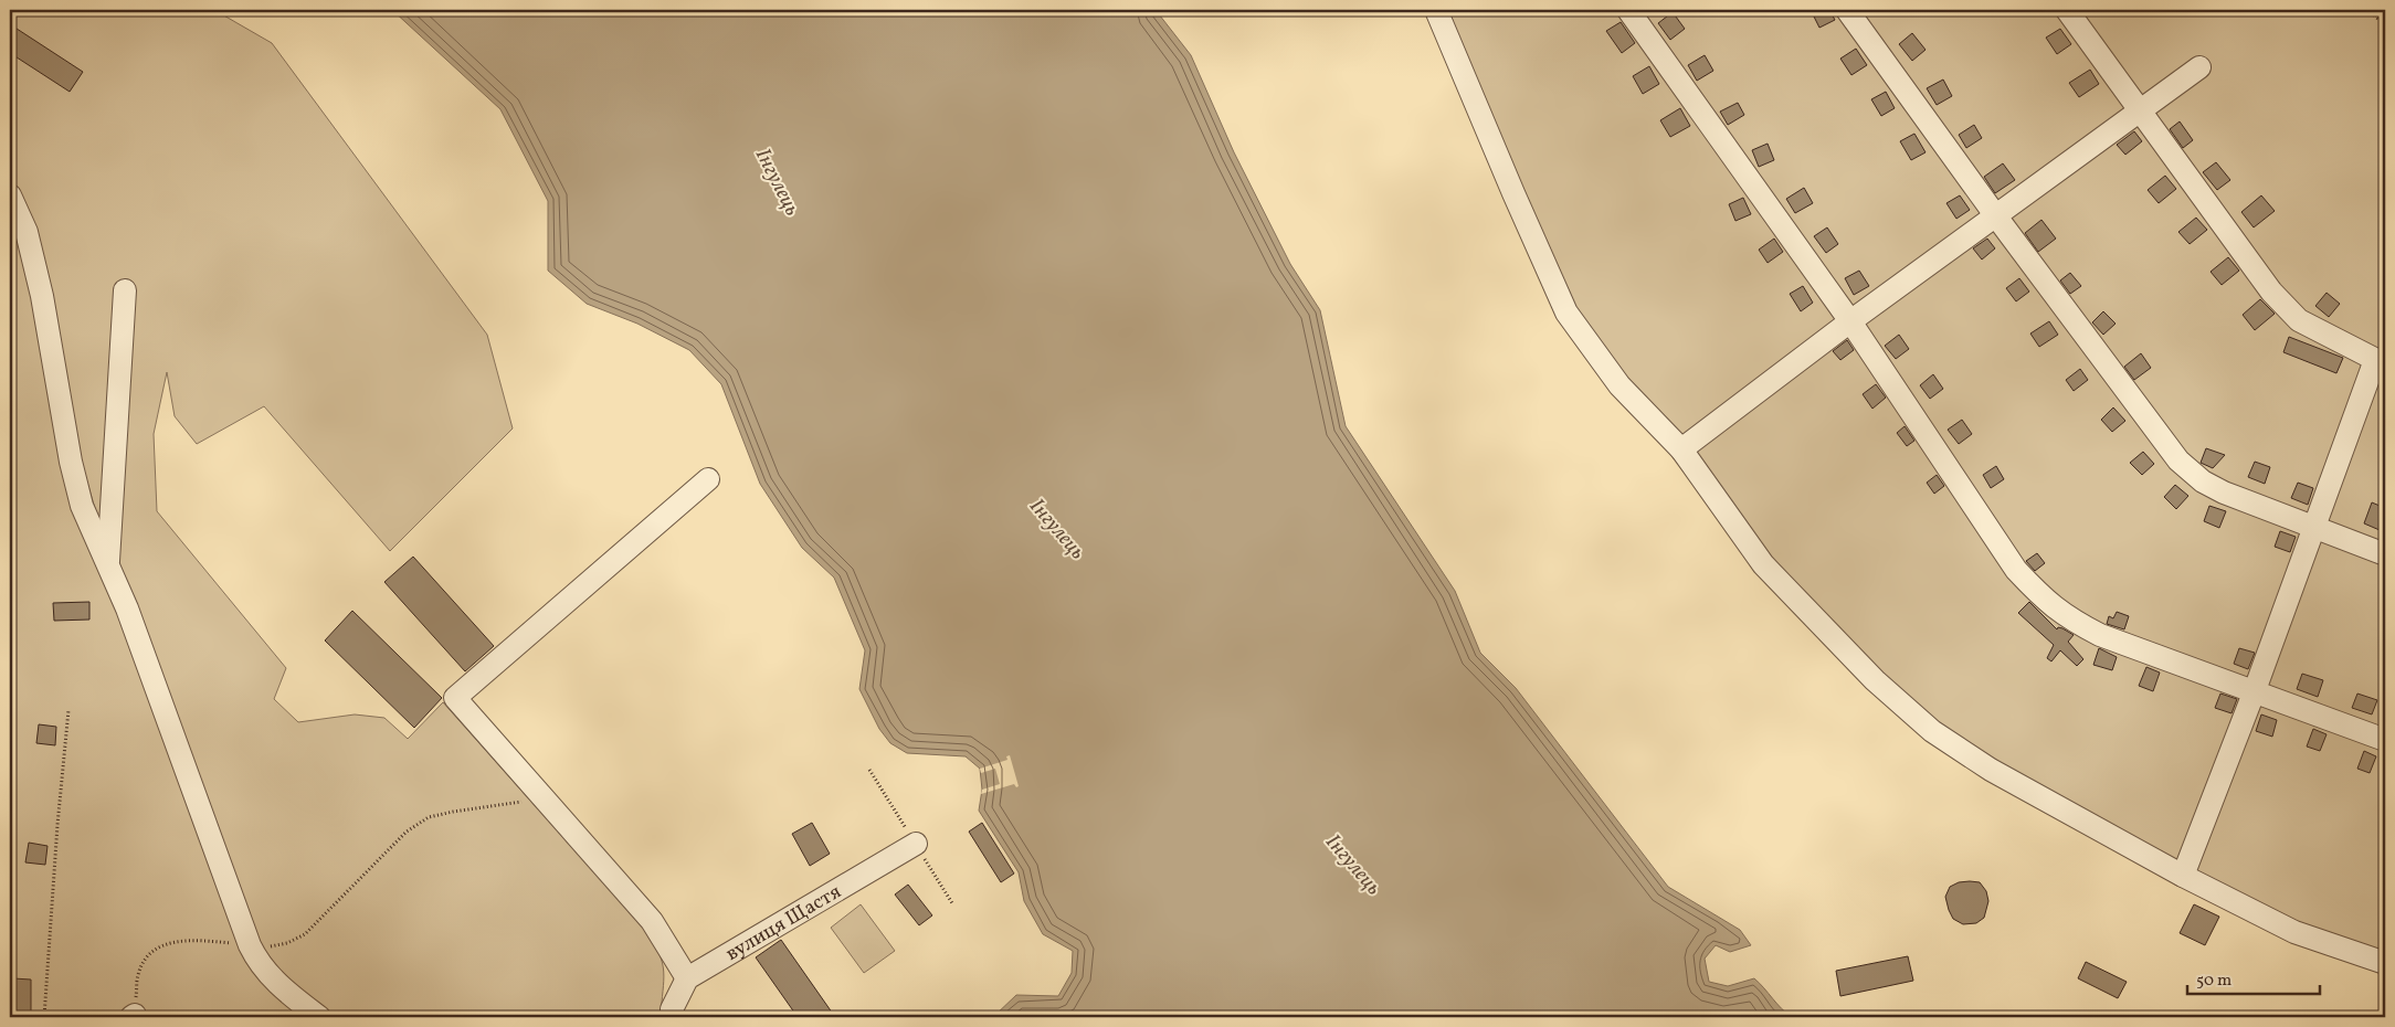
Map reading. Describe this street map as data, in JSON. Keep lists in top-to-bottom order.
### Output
{
  "streets": {
    "street": ["вулиця Щастя"]
  },
  "water": ["Інгулець"],
  "scale_bar": "50 m"
}
